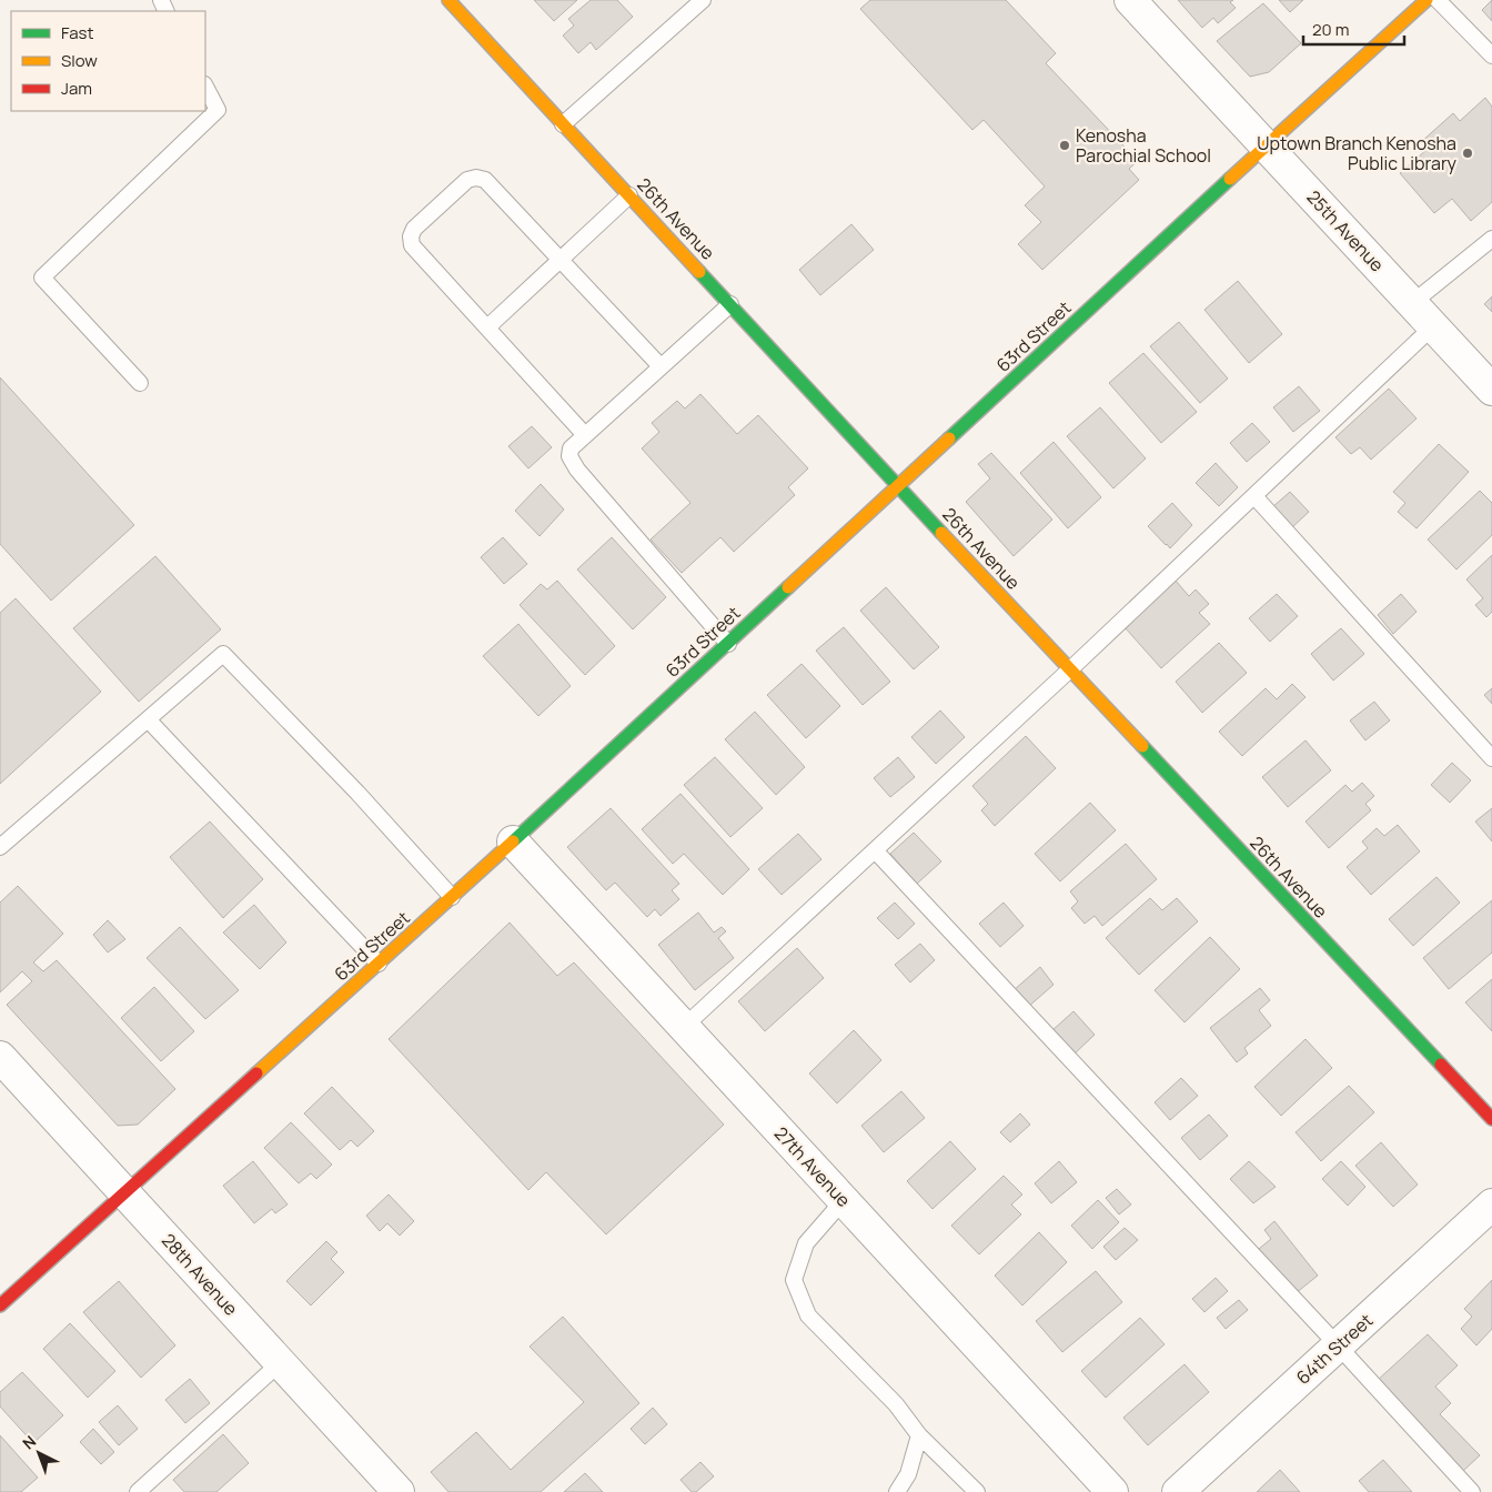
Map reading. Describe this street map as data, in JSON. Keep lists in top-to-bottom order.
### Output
{
  "streets": {
    "street": [
      "26th Avenue",
      "25th Avenue",
      "63rd Street",
      "27th Avenue",
      "28th Avenue",
      "64th Street"
    ]
  },
  "crossings": [
    ["26th Avenue", "63rd Street"],
    ["25th Avenue", "63rd Street"],
    ["63rd Street", "27th Avenue"],
    ["63rd Street", "28th Avenue"]
  ],
  "places": ["Kenosha Parochial School", "Uptown Branch Kenosha Public Library"],
  "legend": ["Fast", "Slow", "Jam"],
  "scale_bar": "20 m",
  "north": "top left"
}
